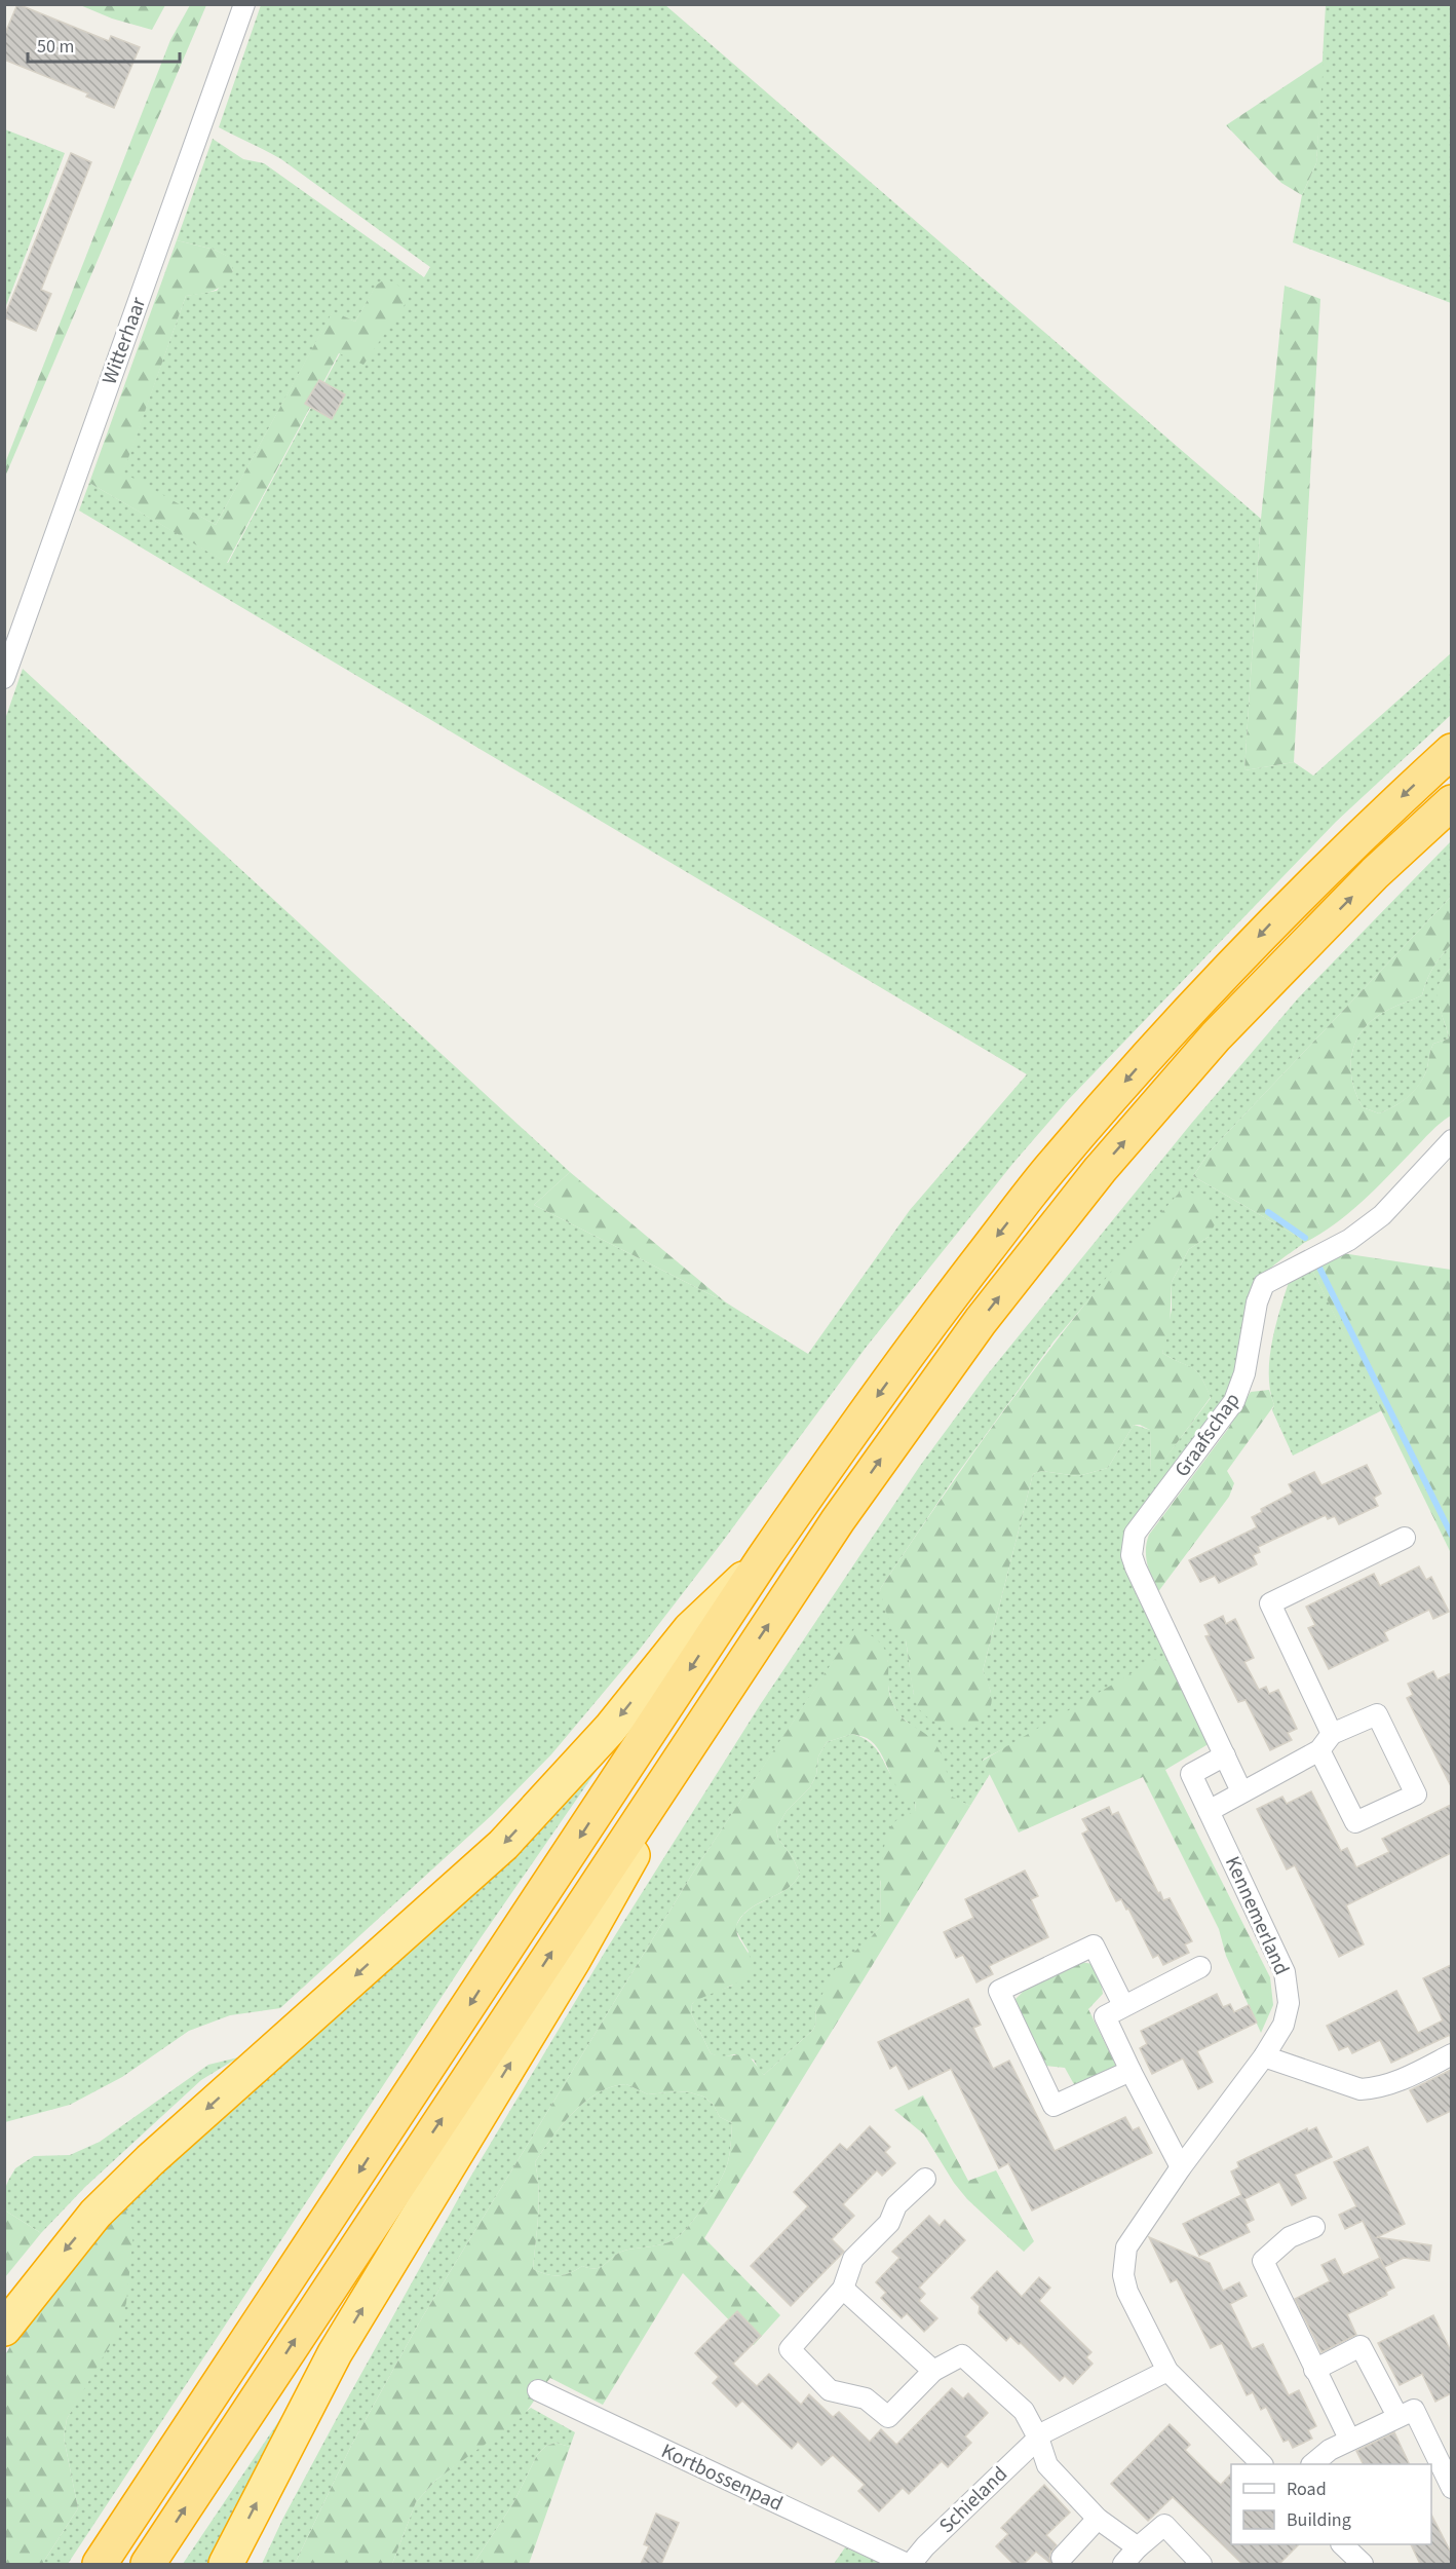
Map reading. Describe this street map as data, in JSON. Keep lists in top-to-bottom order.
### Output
{
  "streets": {
    "street": [
      "Witterhaar",
      "Graafschap",
      "Kennemerland",
      "Kortbossenpad",
      "Schieland"
    ]
  },
  "crossings": [
    ["Graafschap", "Kennemerland"],
    ["Kennemerland", "Schieland"],
    ["Kortbossenpad", "Schieland"]
  ],
  "legend": ["Road", "Building"],
  "scale_bar": "50 m"
}
